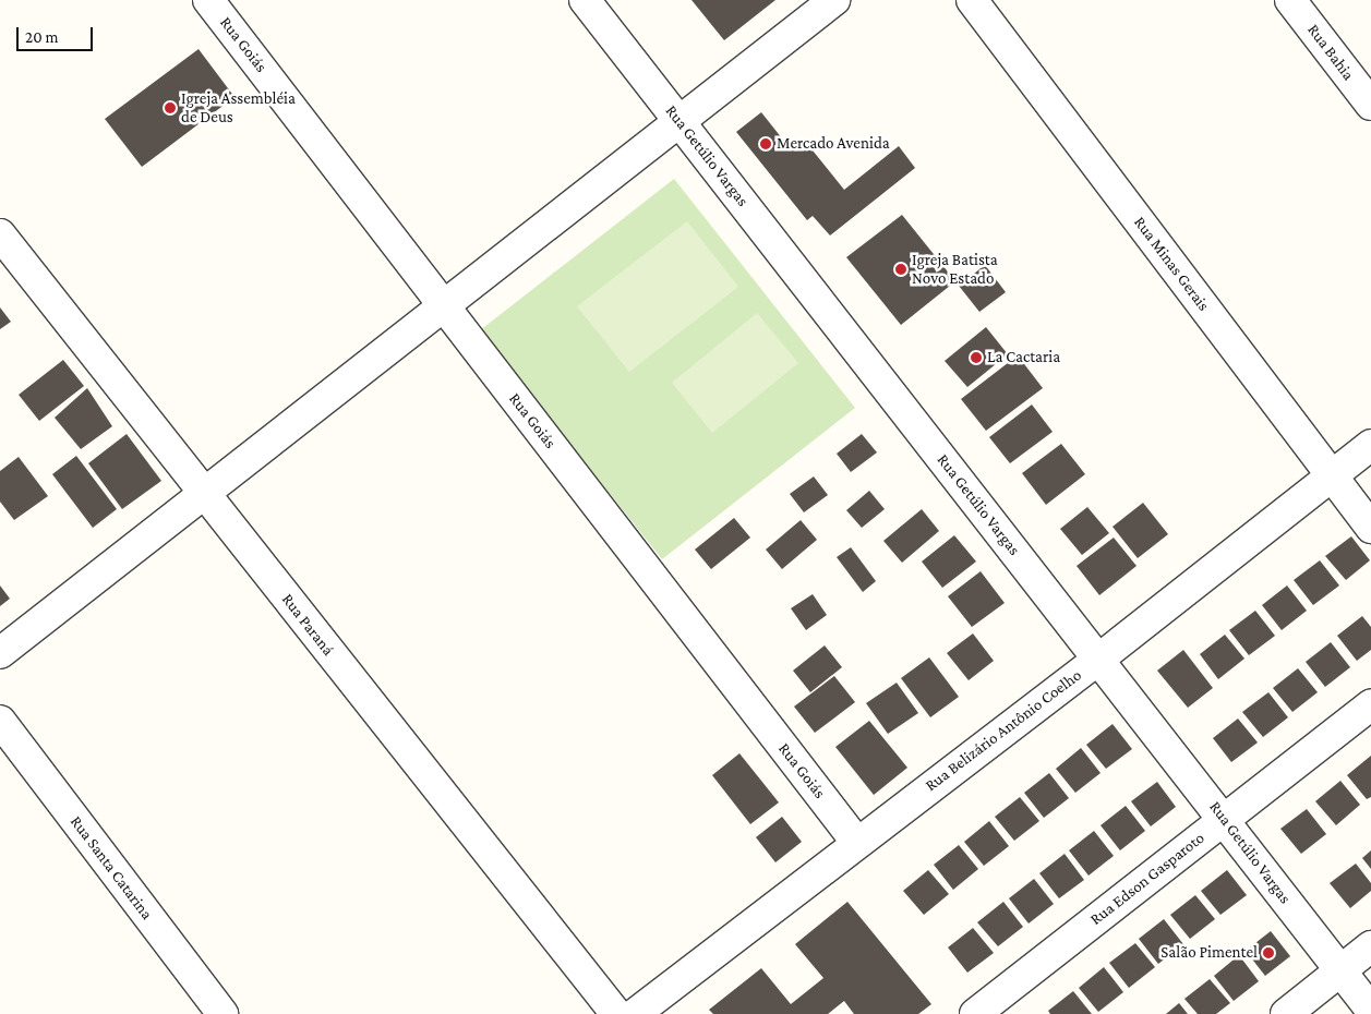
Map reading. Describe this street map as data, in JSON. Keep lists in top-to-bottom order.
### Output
{
  "streets": {
    "street": [
      "Rua Goiás",
      "Rua Bahia",
      "Rua Getúlio Vargas",
      "Rua Minas Gerais",
      "Rua Paraná",
      "Rua Belizário Antônio Coelho",
      "Rua Santa Catarina",
      "Rua Edson Gasparoto"
    ]
  },
  "crossings": [
    ["Rua Goiás", "Rua Belizário Antônio Coelho"],
    ["Rua Getúlio Vargas", "Rua Belizário Antônio Coelho"],
    ["Rua Getúlio Vargas", "Rua Edson Gasparoto"],
    ["Rua Minas Gerais", "Rua Belizário Antônio Coelho"]
  ],
  "places": [
    "Igreja Assembléia de Deus",
    "Mercado Avenida",
    "Igreja Batista Novo Estado",
    "La Cactaria",
    "Salão Pimentel"
  ],
  "scale_bar": "20 m"
}
